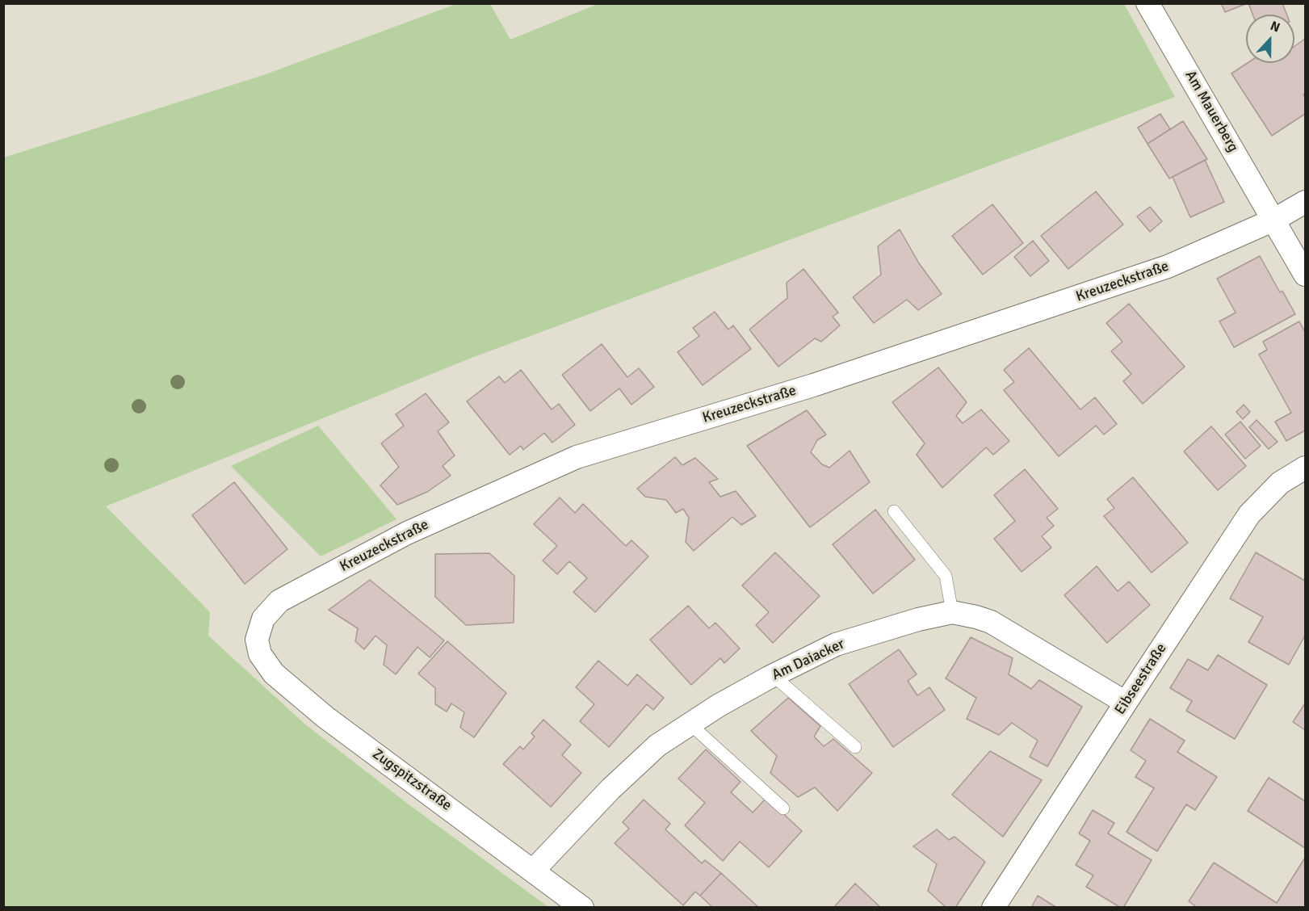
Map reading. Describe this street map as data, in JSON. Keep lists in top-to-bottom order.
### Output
{
  "streets": {
    "street": [
      "Am Mauerberg",
      "Kreuzeckstraße",
      "Am Daiacker",
      "Eibseestraße",
      "Zugspitzstraße"
    ]
  },
  "crossings": [
    ["Am Mauerberg", "Kreuzeckstraße"],
    ["Kreuzeckstraße", "Zugspitzstraße"],
    ["Am Daiacker", "Eibseestraße"],
    ["Am Daiacker", "Zugspitzstraße"]
  ],
  "north": "top"
}
